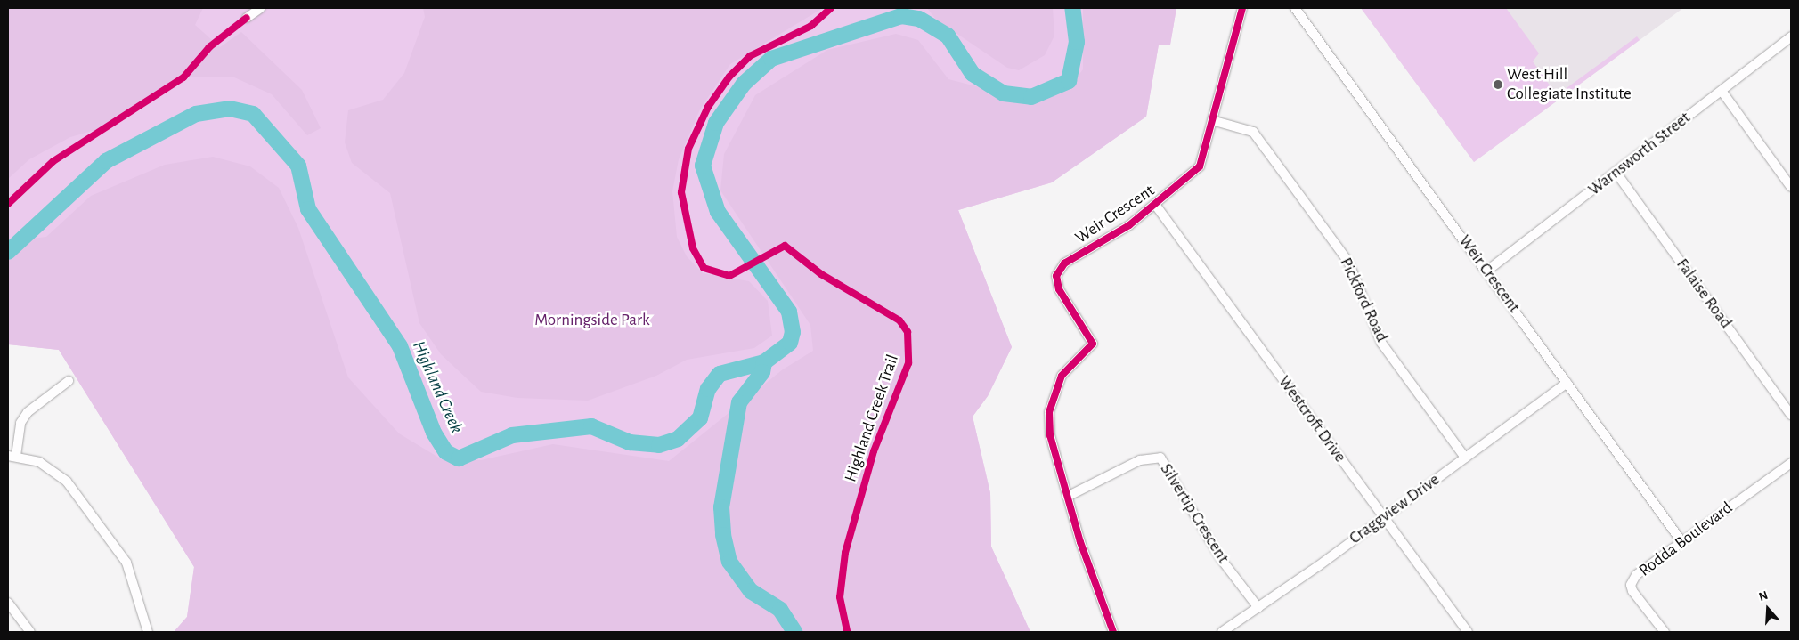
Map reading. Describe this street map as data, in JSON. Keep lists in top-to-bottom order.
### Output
{
  "streets": {
    "street": [
      "Warnsworth Street",
      "Weir Crescent",
      "Falaise Road",
      "Pickford Road",
      "Westcroft Drive",
      "Craggview Drive",
      "Silvertip Crescent",
      "Rodda Boulevard"
    ],
    "cycle path": ["Highland Creek Trail"]
  },
  "crossings": [
    ["Warnsworth Street", "Weir Crescent"],
    ["Warnsworth Street", "Falaise Road"],
    ["Weir Crescent", "Pickford Road"],
    ["Weir Crescent", "Westcroft Drive"],
    ["Weir Crescent", "Craggview Drive"],
    ["Weir Crescent", "Silvertip Crescent"],
    ["Weir Crescent", "Rodda Boulevard"],
    ["Pickford Road", "Craggview Drive"],
    ["Westcroft Drive", "Craggview Drive"],
    ["Craggview Drive", "Silvertip Crescent"]
  ],
  "water": ["Highland Creek"],
  "parks": ["Morningside Park"],
  "places": ["West Hill Collegiate Institute"],
  "north": "top"
}
